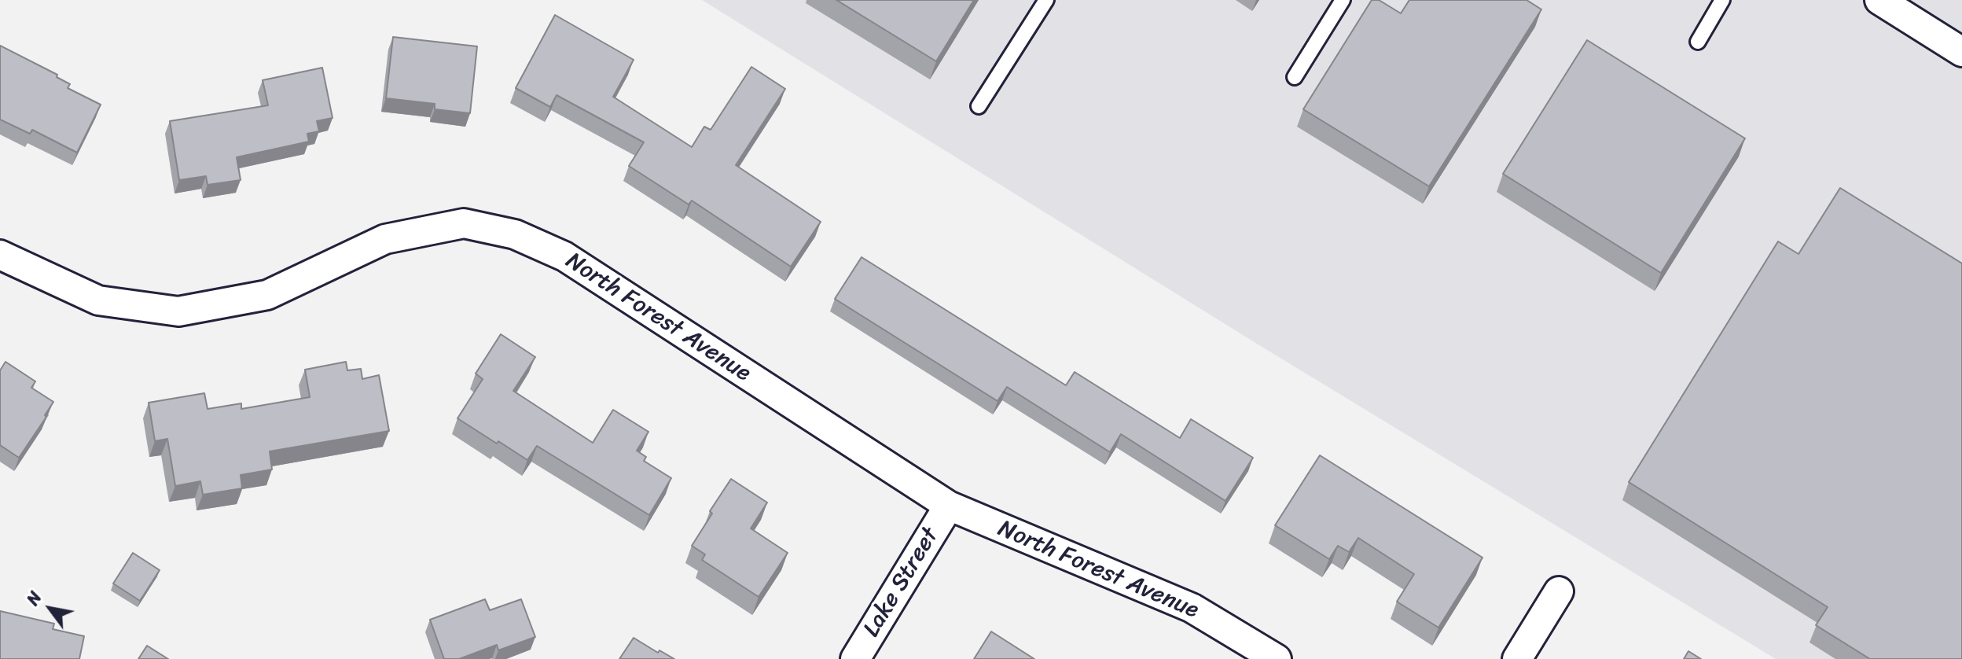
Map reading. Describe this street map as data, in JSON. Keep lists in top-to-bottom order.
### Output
{
  "streets": {
    "street": ["North Forest Avenue", "Lake Street"]
  },
  "crossings": [
    ["North Forest Avenue", "Lake Street"]
  ],
  "north": "top left"
}
